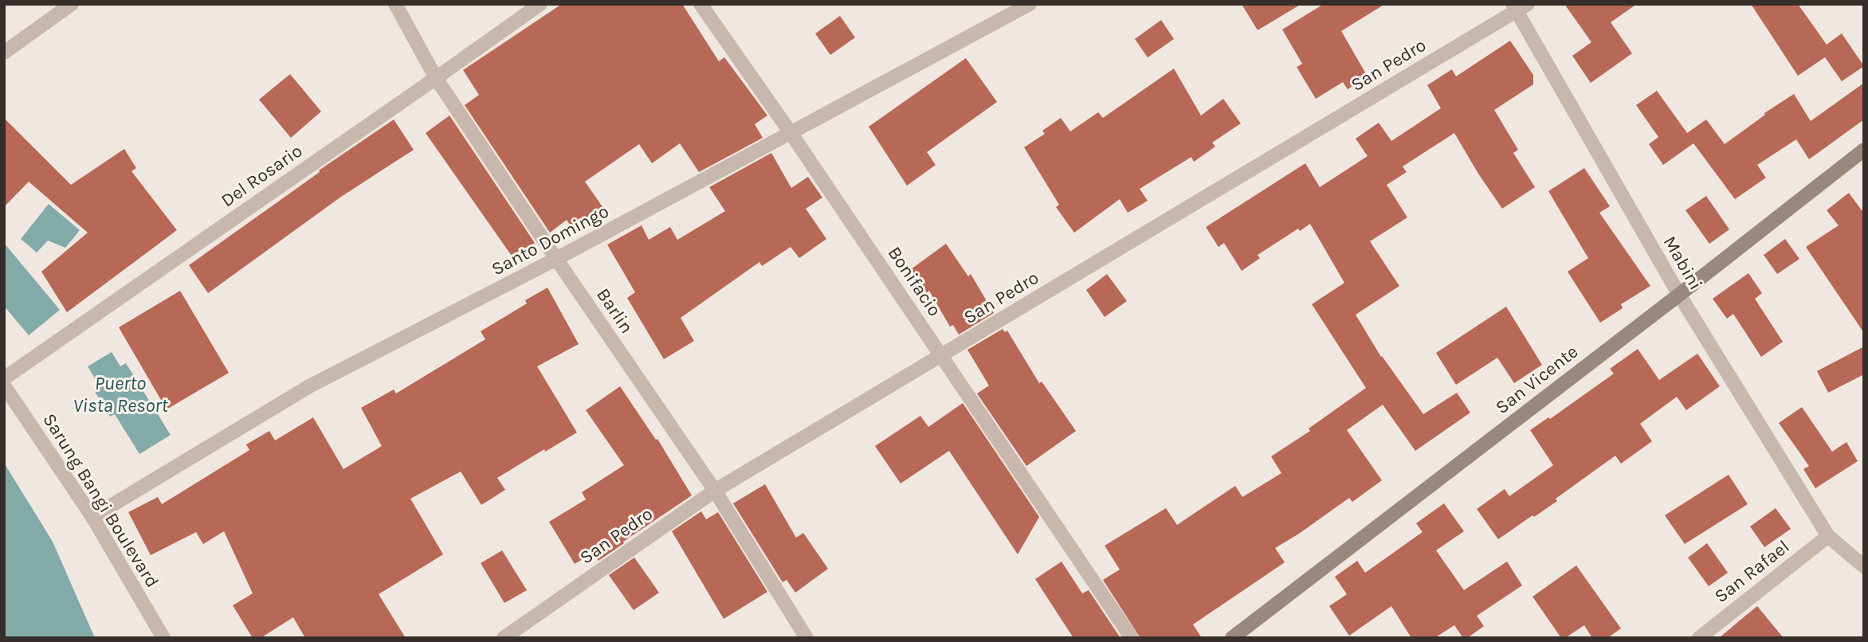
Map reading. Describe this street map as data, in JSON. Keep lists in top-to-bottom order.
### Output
{
  "streets": {
    "main road": ["San Vicente"],
    "street": [
      "San Pedro",
      "Del Rosario",
      "Santo Domingo",
      "Mabini",
      "Bonifacio",
      "Barlin",
      "Sarung Bangi Boulevard",
      "San Rafael"
    ]
  },
  "crossings": [
    ["San Pedro", "Mabini"],
    ["San Pedro", "Bonifacio"],
    ["San Pedro", "Barlin"],
    ["Del Rosario", "Barlin"],
    ["Santo Domingo", "Bonifacio"],
    ["Santo Domingo", "Barlin"],
    ["Santo Domingo", "Sarung Bangi Boulevard"],
    ["Mabini", "San Vicente"],
    ["Mabini", "San Rafael"]
  ],
  "water": ["Puerto Vista Resort"]
}
